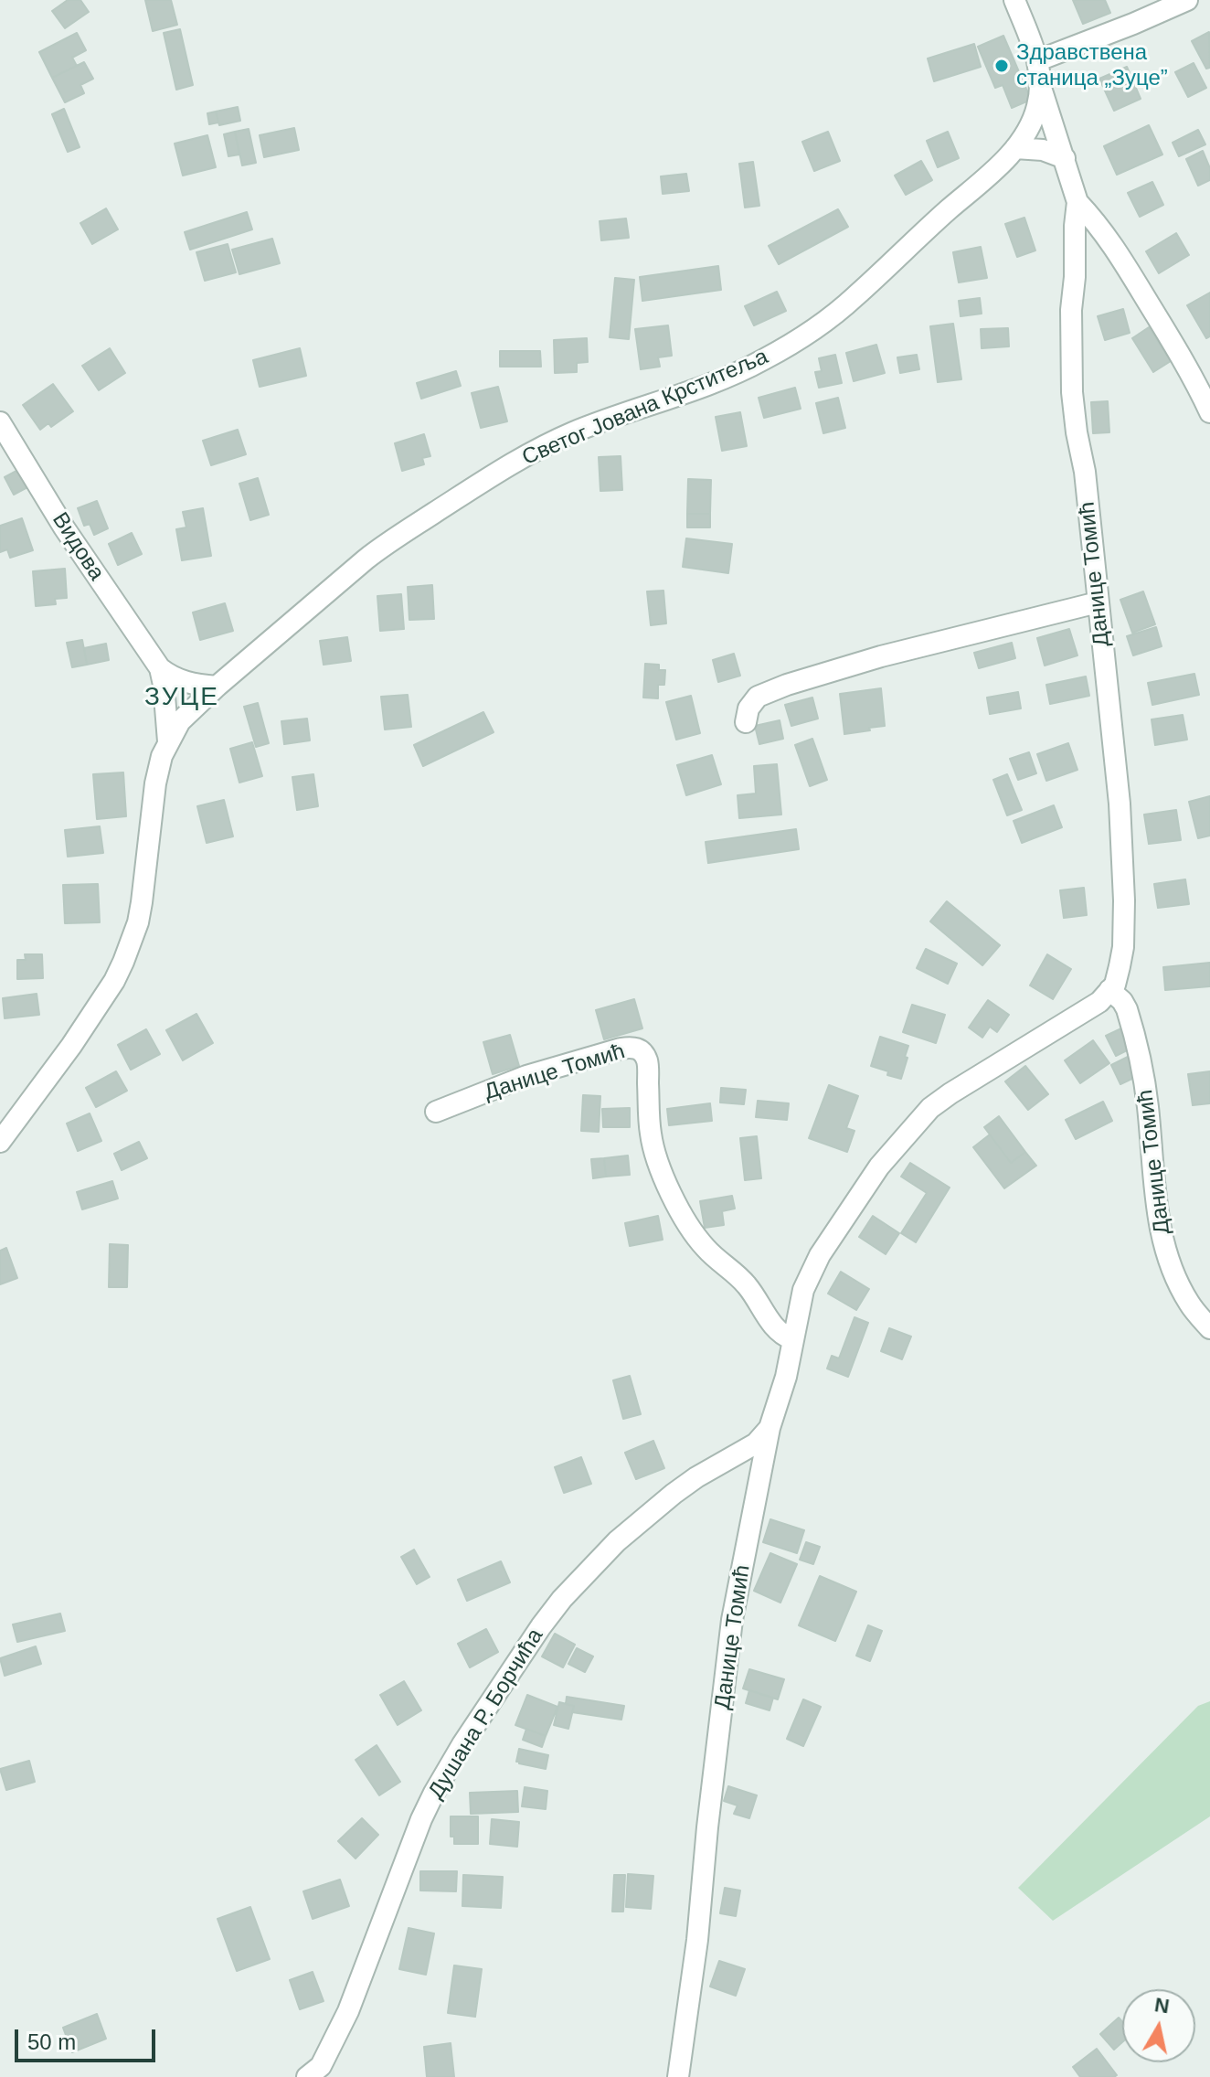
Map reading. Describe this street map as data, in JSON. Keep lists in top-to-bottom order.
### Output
{
  "streets": {
    "street": [
      "Светог Јована Крститеља",
      "Видова",
      "Данице Томић",
      "Душана Р. Борчића"
    ]
  },
  "crossings": [
    ["Светог Јована Крститеља", "Видова"],
    ["Светог Јована Крститеља", "Данице Томић"],
    ["Данице Томић", "Душана Р. Борчића"]
  ],
  "districts": ["ЗУЦЕ"],
  "places": ["Здравствена станица „Зуце”"],
  "scale_bar": "50 m",
  "north": "top"
}
